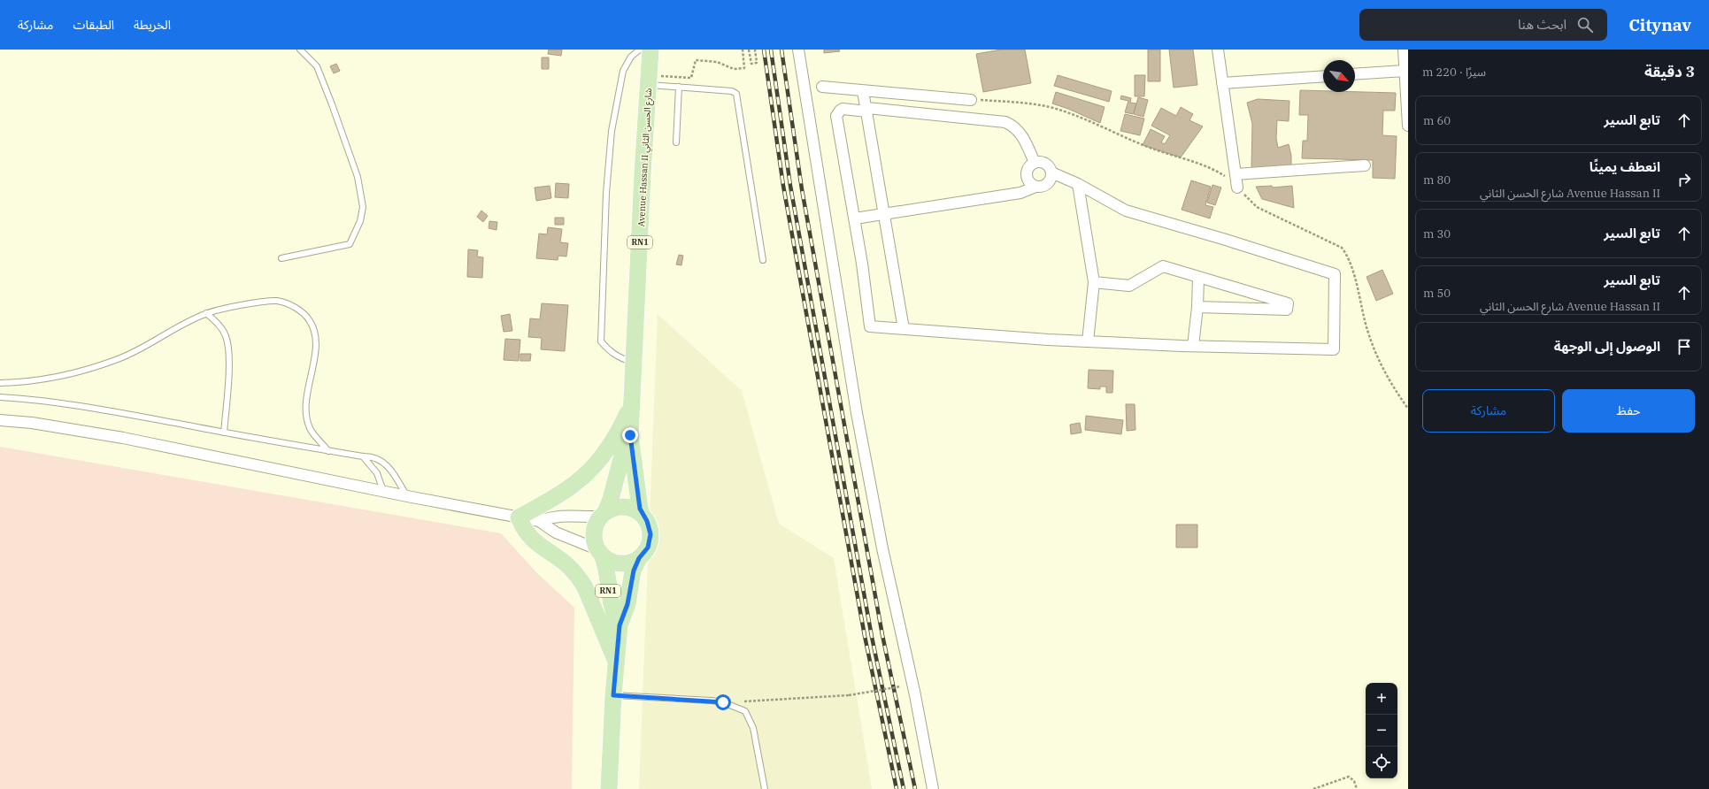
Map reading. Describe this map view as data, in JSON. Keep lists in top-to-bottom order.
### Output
{
  "streets": {
    "main road": ["Avenue Hassan II شارع الحسن الثاني", "RN1"]
  },
  "crossings": [
    ["Avenue Hassan II شارع الحسن الثاني", "RN1"]
  ],
  "north": "bottom right",
  "page": {
    "header": "Citynav",
    "search": "ابحث هنا",
    "nav": ["الخريطة", "الطبقات", "مشاركة"],
    "heading": ["3 دقيقة", "سيرًا · 220 m"],
    "list": [
      ["تابع السير", "60 m"],
      ["انعطف يمينًا", "Avenue Hassan II شارع الحسن الثاني", "80 m"],
      ["تابع السير", "30 m"],
      ["تابع السير", "Avenue Hassan II شارع الحسن الثاني", "50 m"],
      "الوصول إلى الوجهة"
    ],
    "buttons": ["حفظ", "مشاركة"],
    "map_buttons": ["+", "−"]
  }
}
